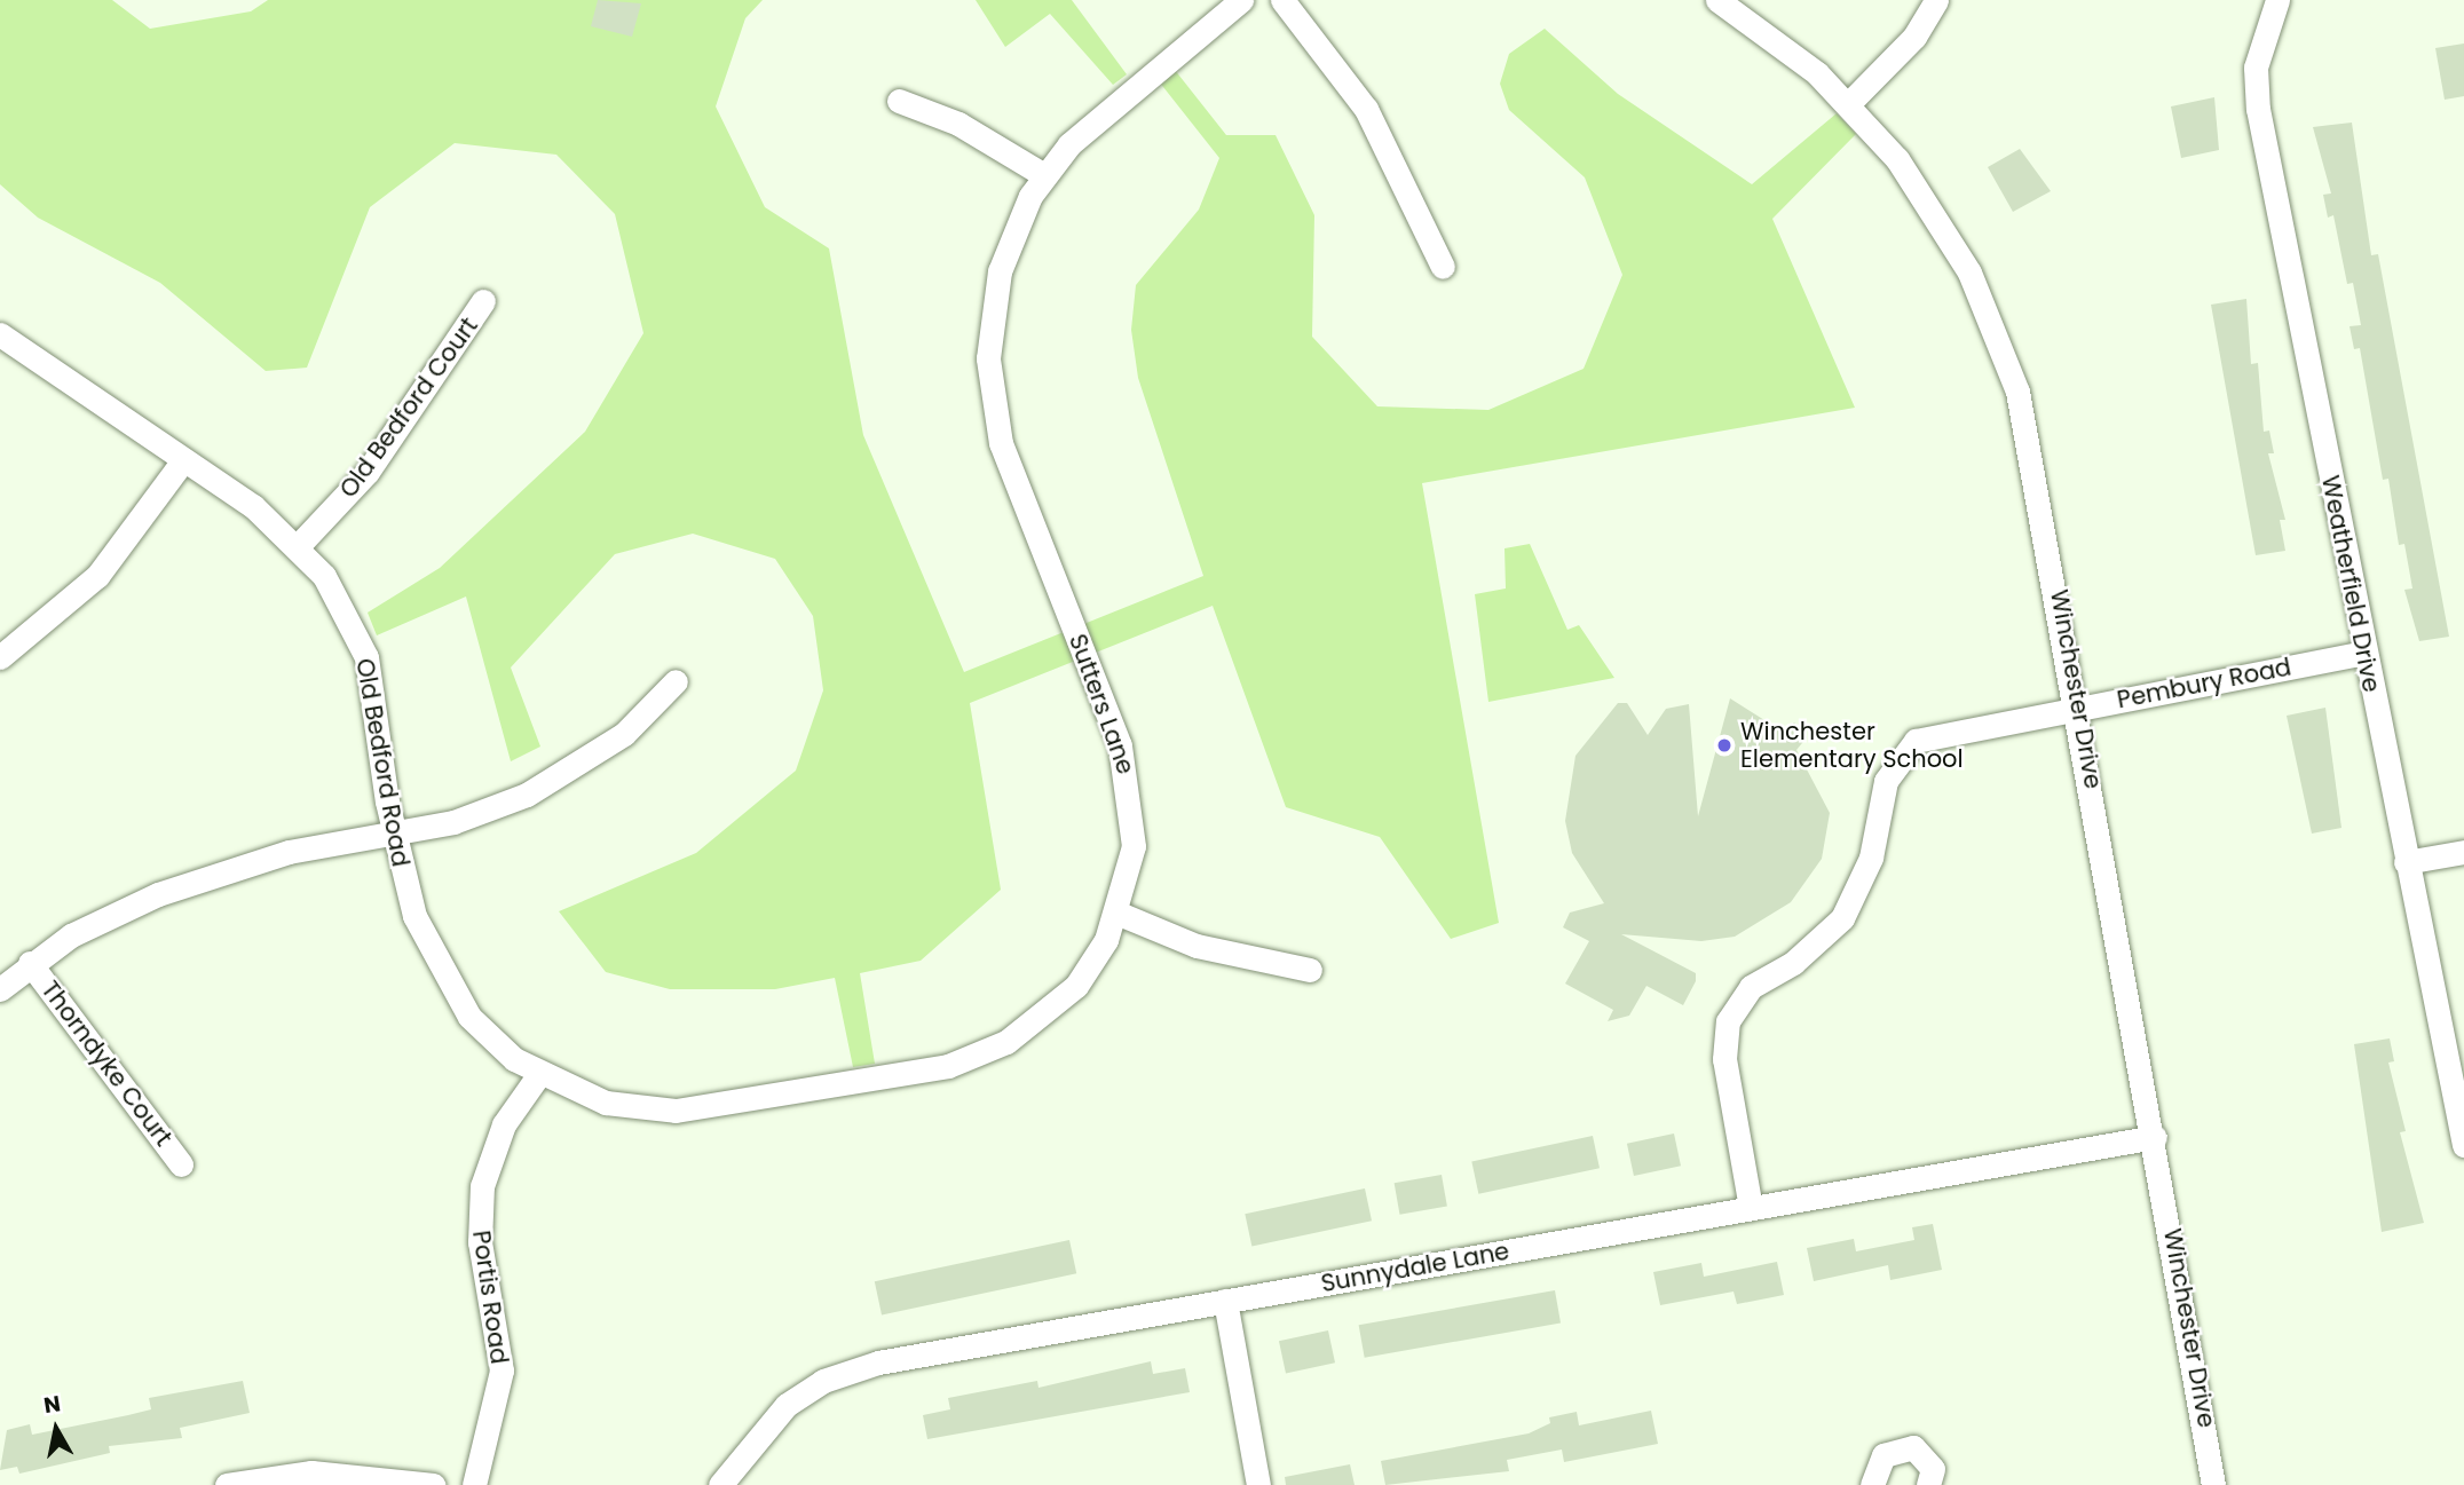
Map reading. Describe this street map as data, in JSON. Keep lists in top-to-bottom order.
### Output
{
  "streets": {
    "street": [
      "Old Bedford Court",
      "Weatherfield Drive",
      "Pembury Road",
      "Winchester Drive",
      "Sutters Lane",
      "Old Bedford Road",
      "Thorndyke Court",
      "Sunnydale Lane",
      "Portis Road"
    ]
  },
  "crossings": [
    ["Old Bedford Court", "Old Bedford Road"],
    ["Weatherfield Drive", "Pembury Road"],
    ["Pembury Road", "Winchester Drive"],
    ["Pembury Road", "Sunnydale Lane"],
    ["Winchester Drive", "Sunnydale Lane"],
    ["Sutters Lane", "Old Bedford Road"],
    ["Sutters Lane", "Portis Road"],
    ["Old Bedford Road", "Portis Road"]
  ],
  "places": ["Winchester Elementary School"],
  "north": "top"
}
